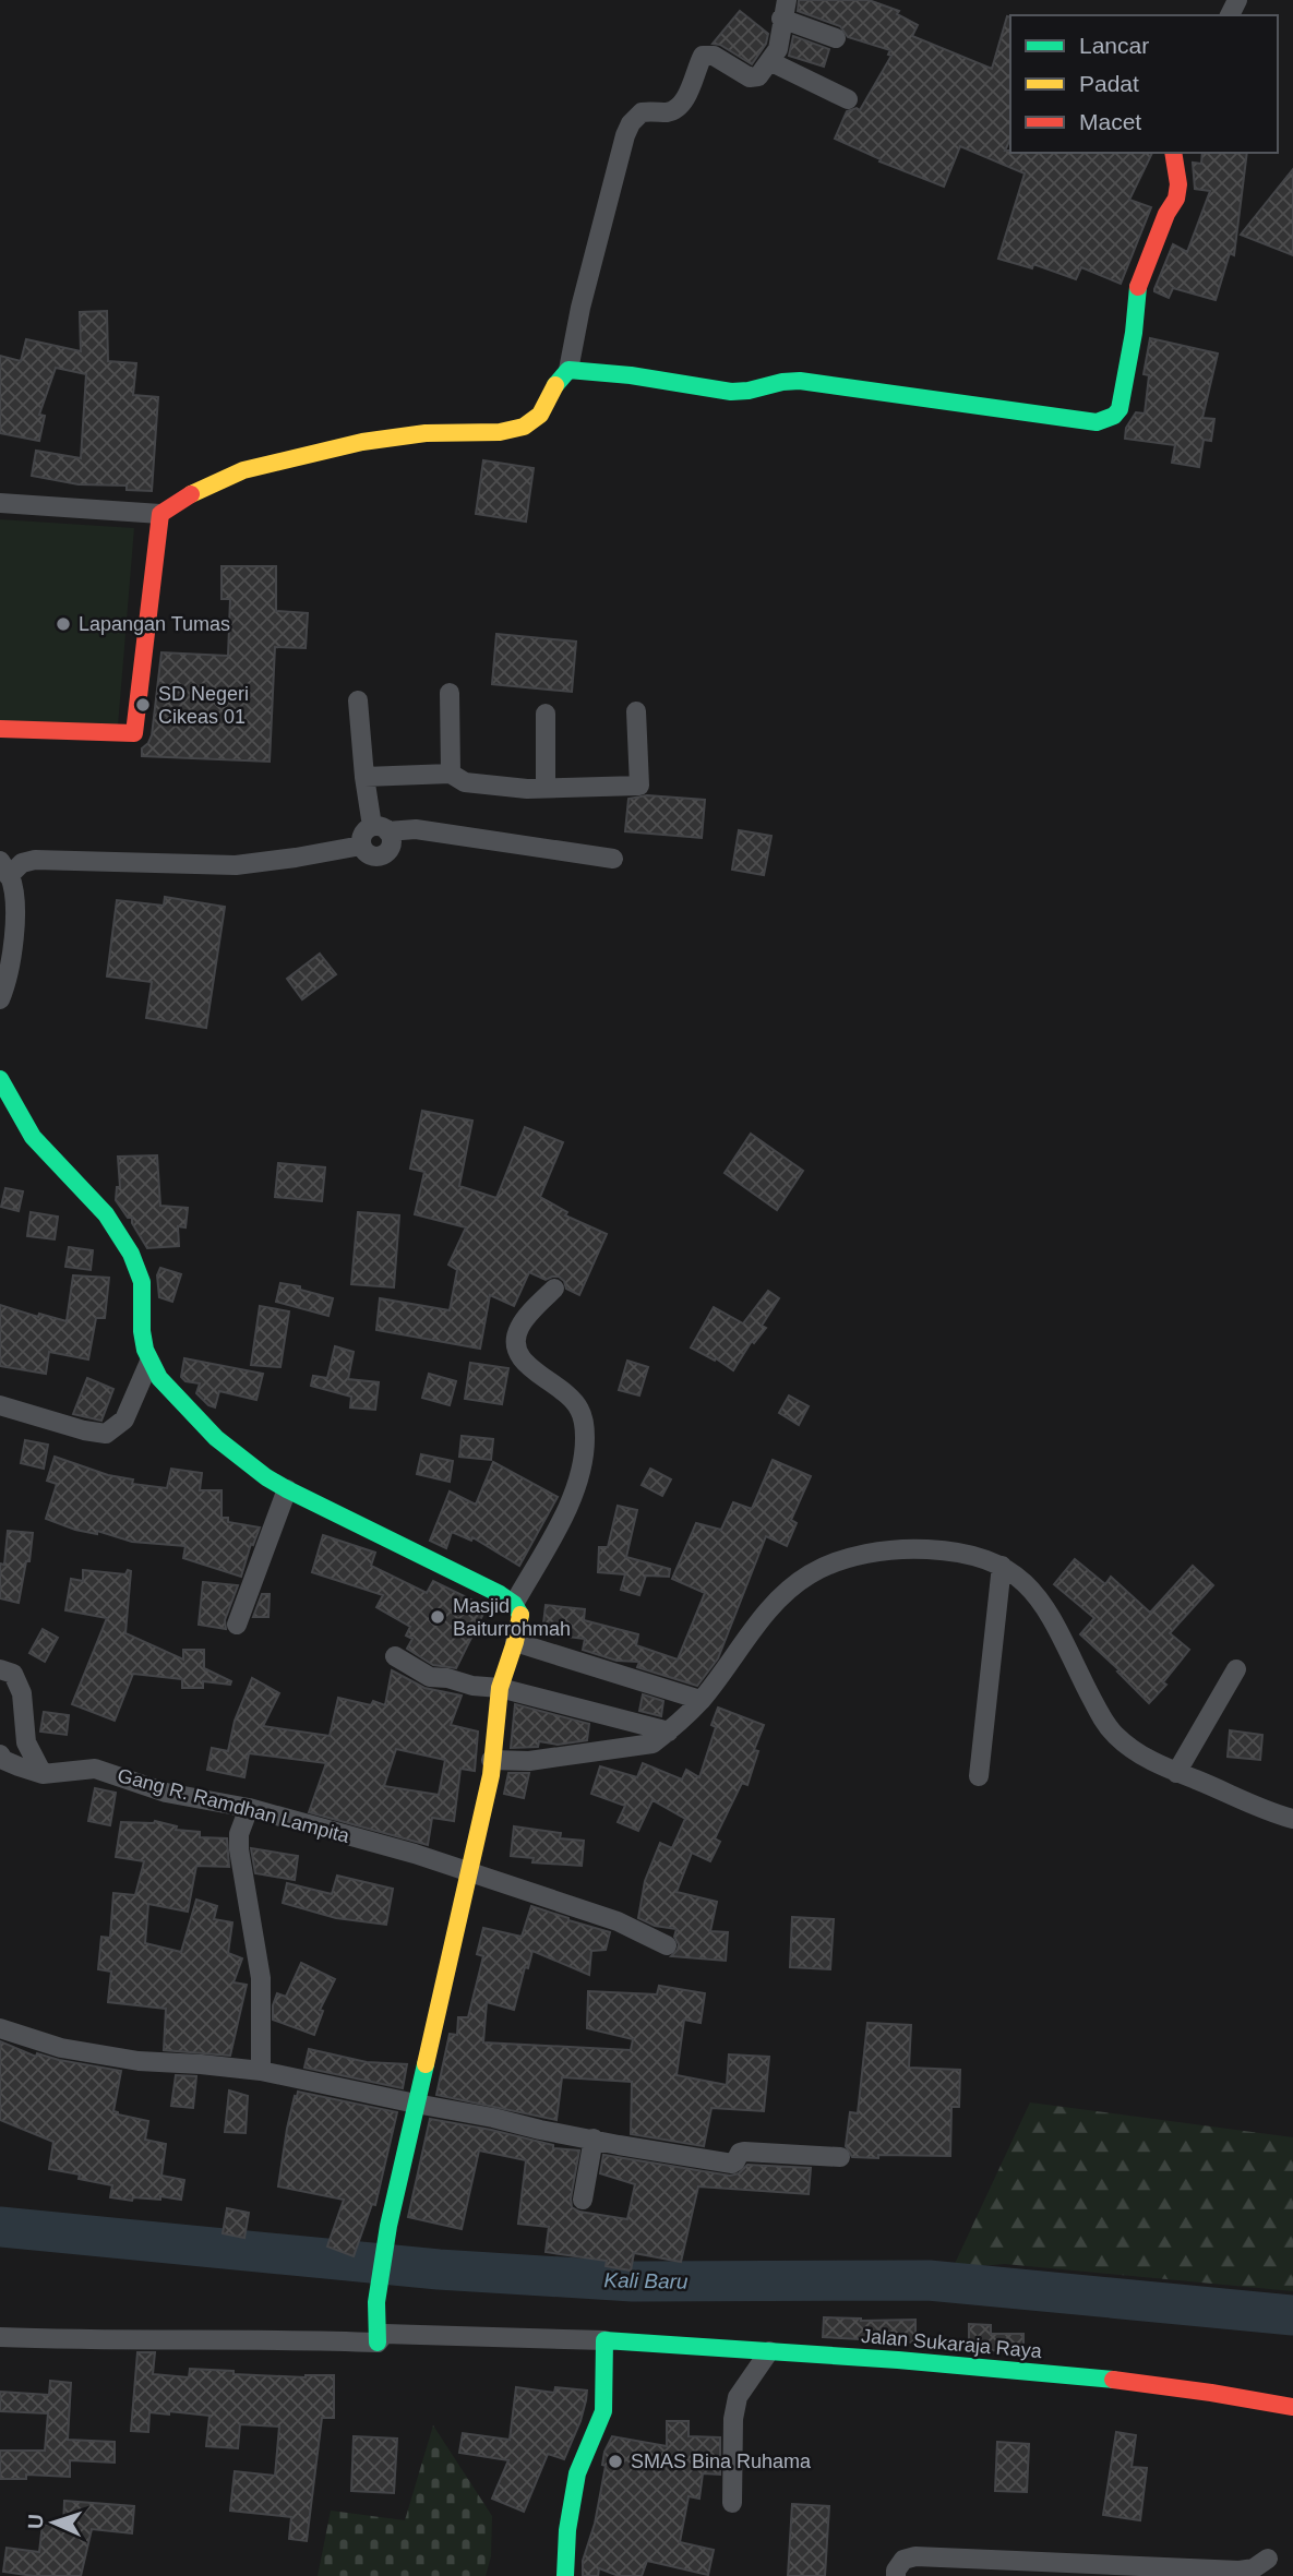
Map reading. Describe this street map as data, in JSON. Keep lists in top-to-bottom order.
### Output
{
  "streets": {
    "street": ["Gang R. Ramdhan Lampita", "Jalan Sukaraja Raya"]
  },
  "water": ["Kali Baru"],
  "places": [
    "Lapangan Tumas",
    "SD Negeri Cikeas 01",
    "Masjid Baiturrohmah",
    "SMAS Bina Ruhama"
  ],
  "legend": ["Lancar", "Padat", "Macet"],
  "north": "left"
}
